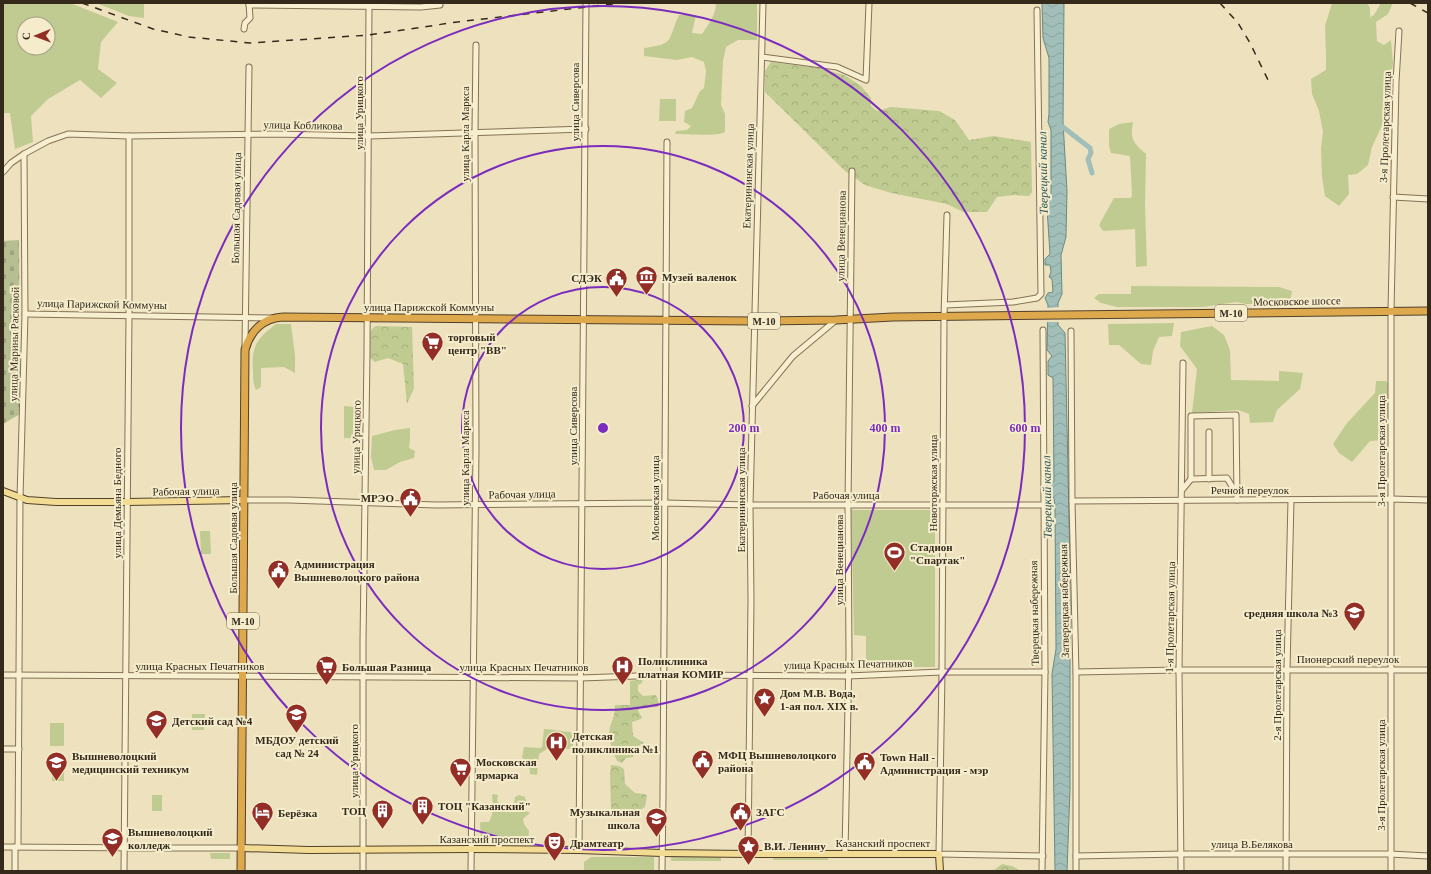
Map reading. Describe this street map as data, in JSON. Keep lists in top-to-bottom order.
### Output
{
  "streets": {
    "highway": [
      "Большая Садовая улица",
      "Московское шоссе",
      "улица Парижской Коммуны",
      "М-10"
    ],
    "main road": ["Новоторжская улица", "Рабочая улица", "Казанский проспект"],
    "street": [
      "улица Сиверсова",
      "улица Урицкого",
      "улица Кобликова",
      "3-я Пролетарская улица",
      "улица Карла Маркса",
      "Екатерининская улица",
      "улица Венецианова",
      "улица Марины Расковой",
      "Речной переулок",
      "Московская улица",
      "улица Демьяна Бедного",
      "Затверецкая набережная",
      "Тверецкая набережная",
      "1-я Пролетарская улица",
      "Пионерский переулок",
      "улица Красных Печатников",
      "2-я Пролетарская улица",
      "улица В.Белякова"
    ]
  },
  "crossings": [
    ["улица Сиверсова", "улица Кобликова"],
    ["улица Сиверсова", "улица Парижской Коммуны"],
    ["улица Сиверсова", "М-10"],
    ["улица Сиверсова", "Рабочая улица"],
    ["улица Сиверсова", "улица Красных Печатников"],
    ["улица Сиверсова", "Казанский проспект"],
    ["улица Урицкого", "улица Кобликова"],
    ["улица Урицкого", "улица Парижской Коммуны"],
    ["улица Урицкого", "Рабочая улица"],
    ["улица Урицкого", "улица Красных Печатников"],
    ["улица Урицкого", "Казанский проспект"],
    ["улица Кобликова", "улица Карла Маркса"],
    ["улица Кобликова", "Большая Садовая улица"],
    ["улица Кобликова", "улица Марины Расковой"],
    ["улица Кобликова", "улица Демьяна Бедного"],
    ["3-я Пролетарская улица", "Московское шоссе"],
    ["3-я Пролетарская улица", "Речной переулок"],
    ["3-я Пролетарская улица", "Пионерский переулок"],
    ["3-я Пролетарская улица", "улица В.Белякова"],
    ["улица Карла Маркса", "улица Парижской Коммуны"],
    ["улица Карла Маркса", "Рабочая улица"],
    ["улица Карла Маркса", "улица Красных Печатников"],
    ["улица Карла Маркса", "Казанский проспект"],
    ["Екатерининская улица", "М-10"],
    ["Екатерининская улица", "Рабочая улица"],
    ["Екатерининская улица", "улица Красных Печатников"],
    ["Екатерининская улица", "Казанский проспект"],
    ["Большая Садовая улица", "улица Парижской Коммуны"],
    ["Большая Садовая улица", "Рабочая улица"],
    ["Большая Садовая улица", "улица Красных Печатников"],
    ["Большая Садовая улица", "Казанский проспект"],
    ["улица Венецианова", "М-10"],
    ["улица Венецианова", "Рабочая улица"],
    ["улица Венецианова", "улица Красных Печатников"],
    ["улица Венецианова", "Казанский проспект"],
    ["Московское шоссе", "М-10"],
    ["Московское шоссе", "Новоторжская улица"],
    ["улица Парижской Коммуны", "М-10"],
    ["улица Парижской Коммуны", "улица Марины Расковой"],
    ["улица Парижской Коммуны", "улица Демьяна Бедного"],
    ["М-10", "Новоторжская улица"],
    ["М-10", "Московская улица"],
    ["улица Марины Расковой", "Рабочая улица"],
    ["улица Марины Расковой", "улица Красных Печатников"],
    ["улица Марины Расковой", "Казанский проспект"],
    ["Новоторжская улица", "Рабочая улица"],
    ["Новоторжская улица", "улица Красных Печатников"],
    ["Новоторжская улица", "Казанский проспект"],
    ["Речной переулок", "Затверецкая набережная"],
    ["Речной переулок", "1-я Пролетарская улица"],
    ["Речной переулок", "2-я Пролетарская улица"],
    ["Рабочая улица", "Московская улица"],
    ["Рабочая улица", "улица Демьяна Бедного"],
    ["Рабочая улица", "Тверецкая набережная"],
    ["Московская улица", "улица Красных Печатников"],
    ["Московская улица", "Казанский проспект"],
    ["улица Демьяна Бедного", "улица Красных Печатников"],
    ["улица Демьяна Бедного", "Казанский проспект"],
    ["Затверецкая набережная", "Пионерский переулок"],
    ["Затверецкая набережная", "улица В.Белякова"],
    ["Тверецкая набережная", "улица Красных Печатников"],
    ["Тверецкая набережная", "Казанский проспект"],
    ["1-я Пролетарская улица", "Пионерский переулок"],
    ["1-я Пролетарская улица", "улица В.Белякова"],
    ["Пионерский переулок", "2-я Пролетарская улица"],
    ["2-я Пролетарская улица", "улица В.Белякова"]
  ],
  "water": ["Тверецкий канал"],
  "places": {
    "museum": ["Музей валенок"],
    "public building": [
      "СДЭК",
      "МРЭО",
      "Администрация Вышневолоцкого района",
      "МФЦ Вышневолоцкого района",
      "Town Hall - Администрация - мэр",
      "ЗАГС"
    ],
    "supermarket": ["торговый центр \"ВВ\"", "Большая Разница", "Московская ярмарка"],
    "sports": ["Стадион \"Спартак\""],
    "school or university": [
      "средняя школа №3",
      "МБДОУ детский сад № 24",
      "Детский сад №4",
      "Вышневолоцкий медицинский техникум",
      "Музыкальная школа",
      "Вышневолоцкий колледж"
    ],
    "hospital": ["Поликлиника платная КОМИР", "Детская поликлиника №1"],
    "place": ["Дом М.В. Вода, 1-ая пол. XIX в.", "В.И. Ленину"],
    "building": ["ТОЦ \"Казанский\"", "ТОЦ"],
    "hotel": ["Берёзка"],
    "theatre": ["Драмтеатр"]
  },
  "north": "left",
  "rings": ["200 m", "400 m", "600 m"]
}
